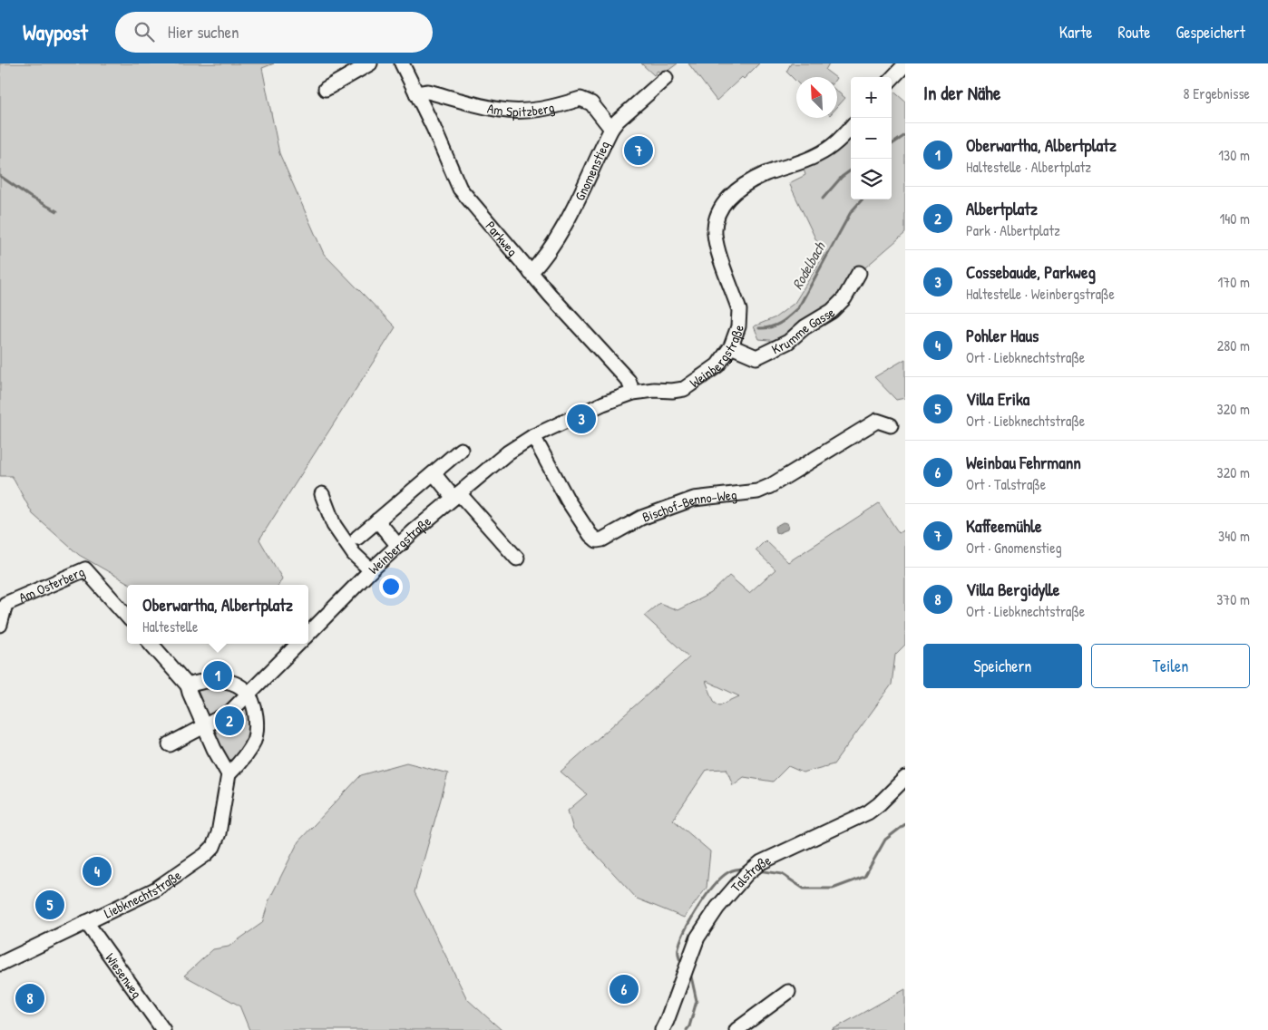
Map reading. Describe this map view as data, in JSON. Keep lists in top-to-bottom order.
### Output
{
  "streets": {
    "street": [
      "Am Spitzberg",
      "Gnomenstieg",
      "Parkweg",
      "Krumme Gasse",
      "Weinbergstraße",
      "Bischof-Benno-Weg",
      "Am Osterberg",
      "Talstraße",
      "Liebknechtstraße",
      "Wiesenweg"
    ]
  },
  "crossings": [
    ["Am Spitzberg", "Gnomenstieg"],
    ["Am Spitzberg", "Parkweg"],
    ["Gnomenstieg", "Parkweg"],
    ["Parkweg", "Weinbergstraße"],
    ["Krumme Gasse", "Weinbergstraße"],
    ["Weinbergstraße", "Bischof-Benno-Weg"],
    ["Liebknechtstraße", "Wiesenweg"]
  ],
  "water": ["Rodelbach"],
  "north": "top left",
  "page": {
    "header": "Waypost",
    "search": "Hier suchen",
    "nav": ["Karte", "Route", "Gespeichert"],
    "heading": ["In der Nähe", "8 Ergebnisse"],
    "map_buttons": ["+", "−"],
    "list": [
      {
        "mark": "1",
        "name": "Oberwartha, Albertplatz",
        "note": "Haltestelle · Albertplatz",
        "value": "130 m"
      },
      {
        "mark": "2",
        "name": "Albertplatz",
        "note": "Park · Albertplatz",
        "value": "140 m"
      },
      {
        "mark": "3",
        "name": "Cossebaude, Parkweg",
        "note": "Haltestelle · Weinbergstraße",
        "value": "170 m"
      },
      {
        "mark": "4",
        "name": "Pohler Haus",
        "note": "Ort · Liebknechtstraße",
        "value": "280 m"
      },
      {
        "mark": "5",
        "name": "Villa Erika",
        "note": "Ort · Liebknechtstraße",
        "value": "320 m"
      },
      {
        "mark": "6",
        "name": "Weinbau Fehrmann",
        "note": "Ort · Talstraße",
        "value": "320 m"
      },
      {
        "mark": "7",
        "name": "Kaffeemühle",
        "note": "Ort · Gnomenstieg",
        "value": "340 m"
      },
      {
        "mark": "8",
        "name": "Villa Bergidylle",
        "note": "Ort · Liebknechtstraße",
        "value": "370 m"
      }
    ],
    "pins": [
      "7",
      "3",
      "1",
      "2",
      "4",
      "5",
      "6",
      "8"
    ],
    "popup": ["Oberwartha, Albertplatz", "Haltestelle"],
    "buttons": ["Speichern", "Teilen"]
  }
}
